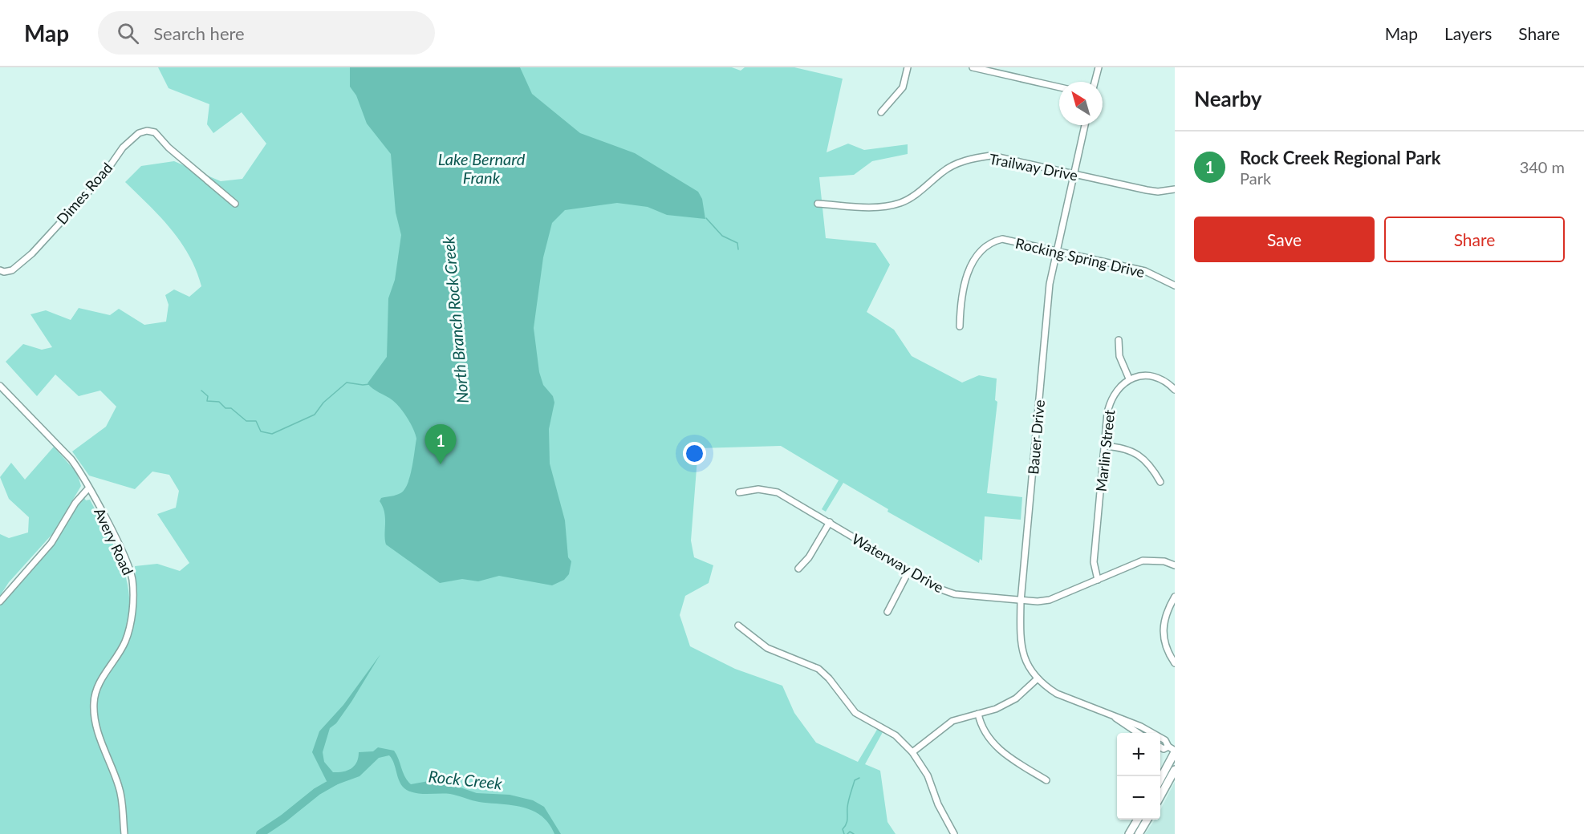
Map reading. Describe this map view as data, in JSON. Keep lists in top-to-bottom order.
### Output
{
  "streets": {
    "street": [
      "Trailway Drive",
      "Dimes Road",
      "Rocking Spring Drive",
      "Bauer Drive",
      "Marlin Street",
      "Avery Road",
      "Waterway Drive"
    ]
  },
  "crossings": [
    ["Trailway Drive", "Bauer Drive"],
    ["Rocking Spring Drive", "Bauer Drive"],
    ["Bauer Drive", "Waterway Drive"],
    ["Marlin Street", "Waterway Drive"]
  ],
  "water": ["Lake Bernard Frank", "North Branch Rock Creek", "Rock Creek"],
  "north": "top left",
  "page": {
    "header": "Map",
    "search": "Search here",
    "nav": ["Map", "Layers", "Share"],
    "heading": "Nearby",
    "list": [
      {
        "mark": "1",
        "name": "Rock Creek Regional Park",
        "note": "Park",
        "value": "340 m"
      }
    ],
    "buttons": ["Save", "Share"],
    "pins": "1",
    "map_buttons": ["+", "−"]
  }
}
